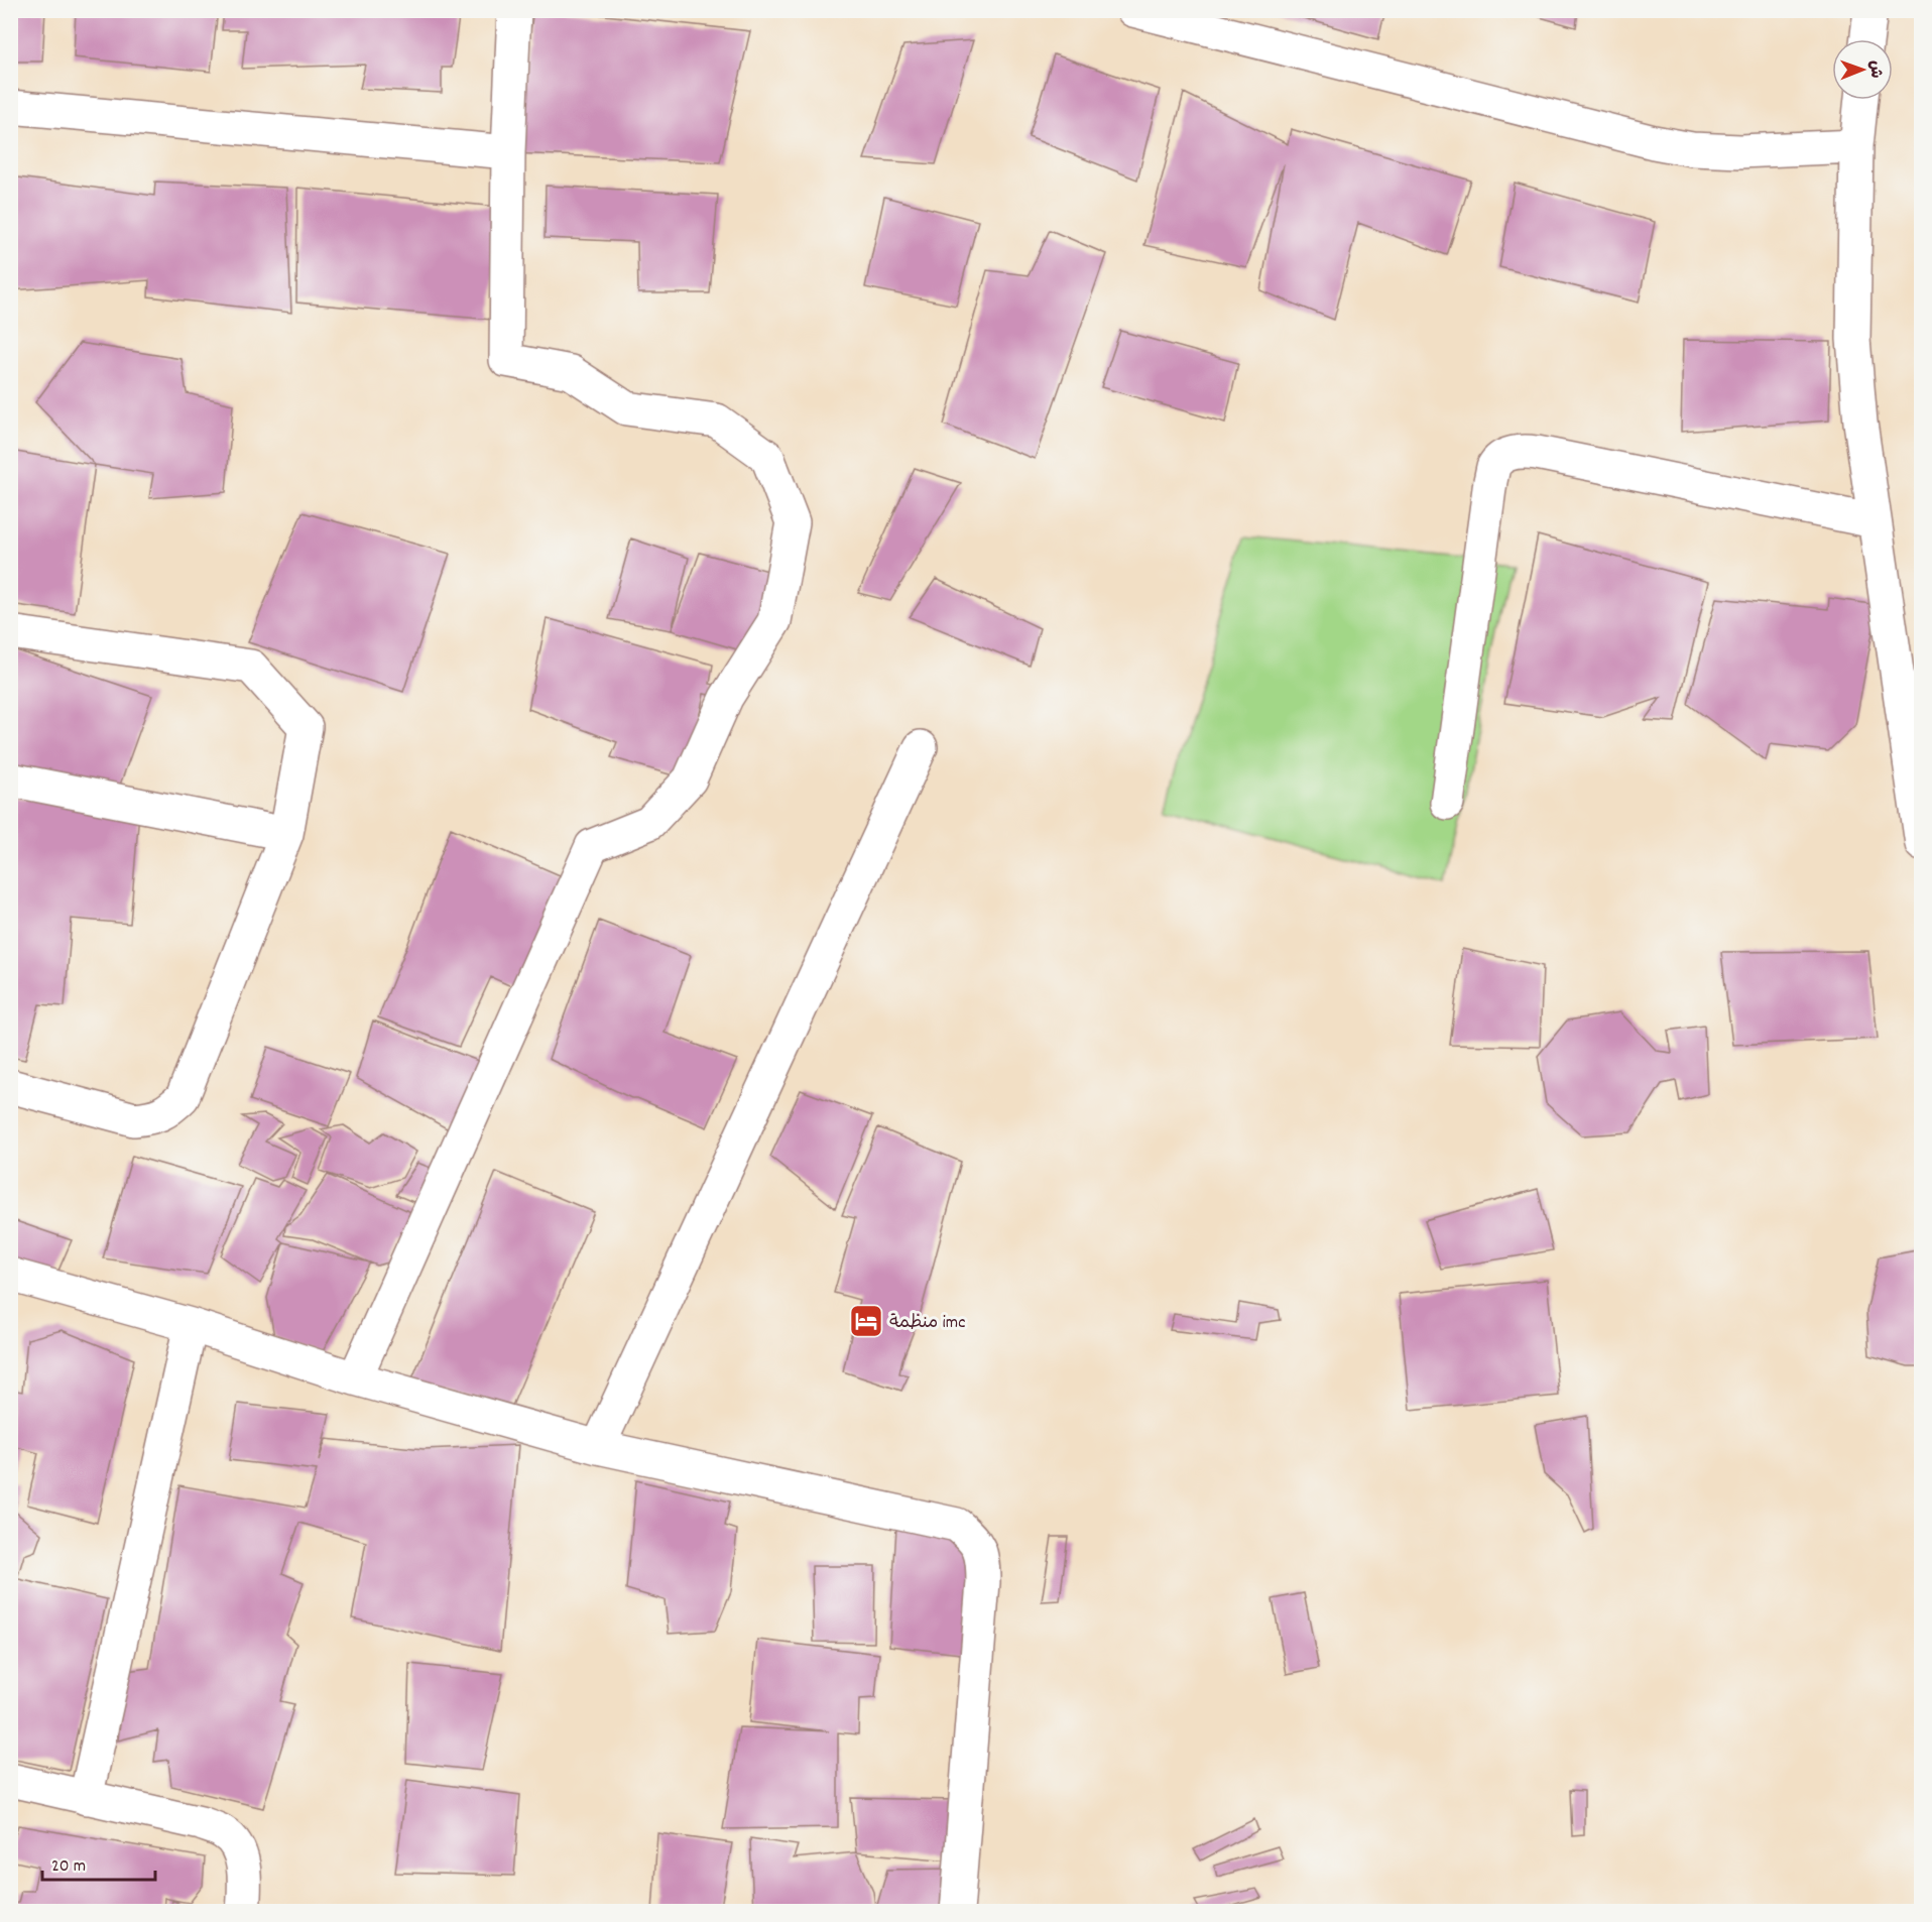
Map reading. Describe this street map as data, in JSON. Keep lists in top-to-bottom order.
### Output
{
  "places": {
    "hotel": ["منظمة imc"]
  },
  "scale_bar": "20 m",
  "north": "right"
}
